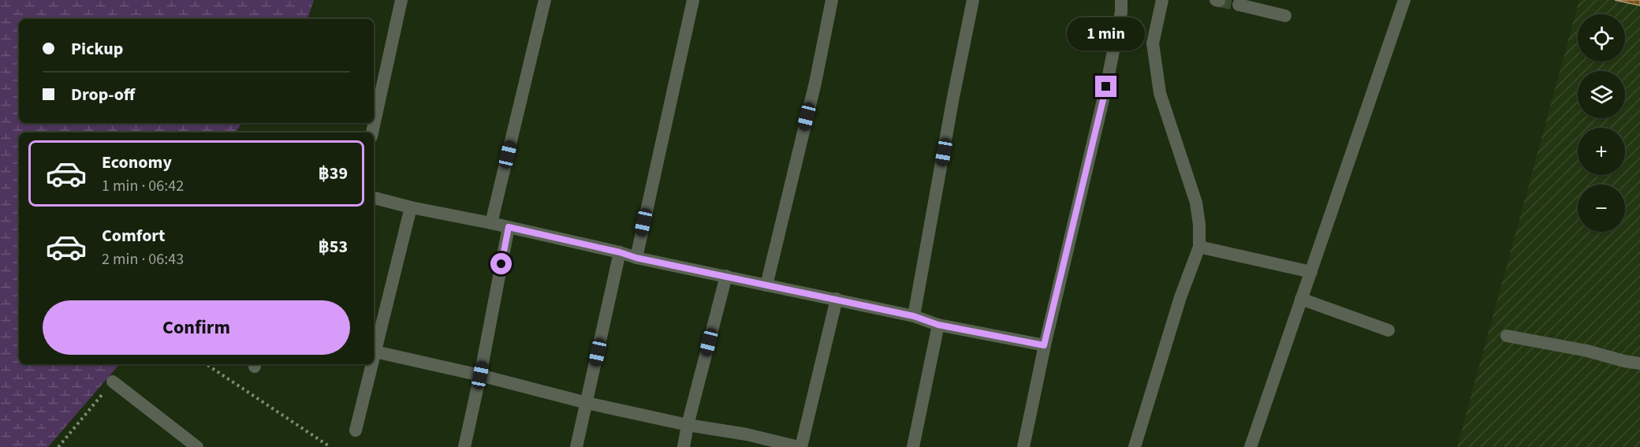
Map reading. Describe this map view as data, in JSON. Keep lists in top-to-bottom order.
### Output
{
  "page": {
    "map_buttons": ["+", "−"],
    "bubble": "1 min",
    "banner": ["Pickup", "Drop-off"],
    "list": [
      {
        "name": "Economy",
        "note": "1 min · 06:42",
        "value": "฿39"
      },
      {
        "name": "Comfort",
        "note": "2 min · 06:43",
        "value": "฿53"
      }
    ],
    "buttons": "Confirm"
  }
}
